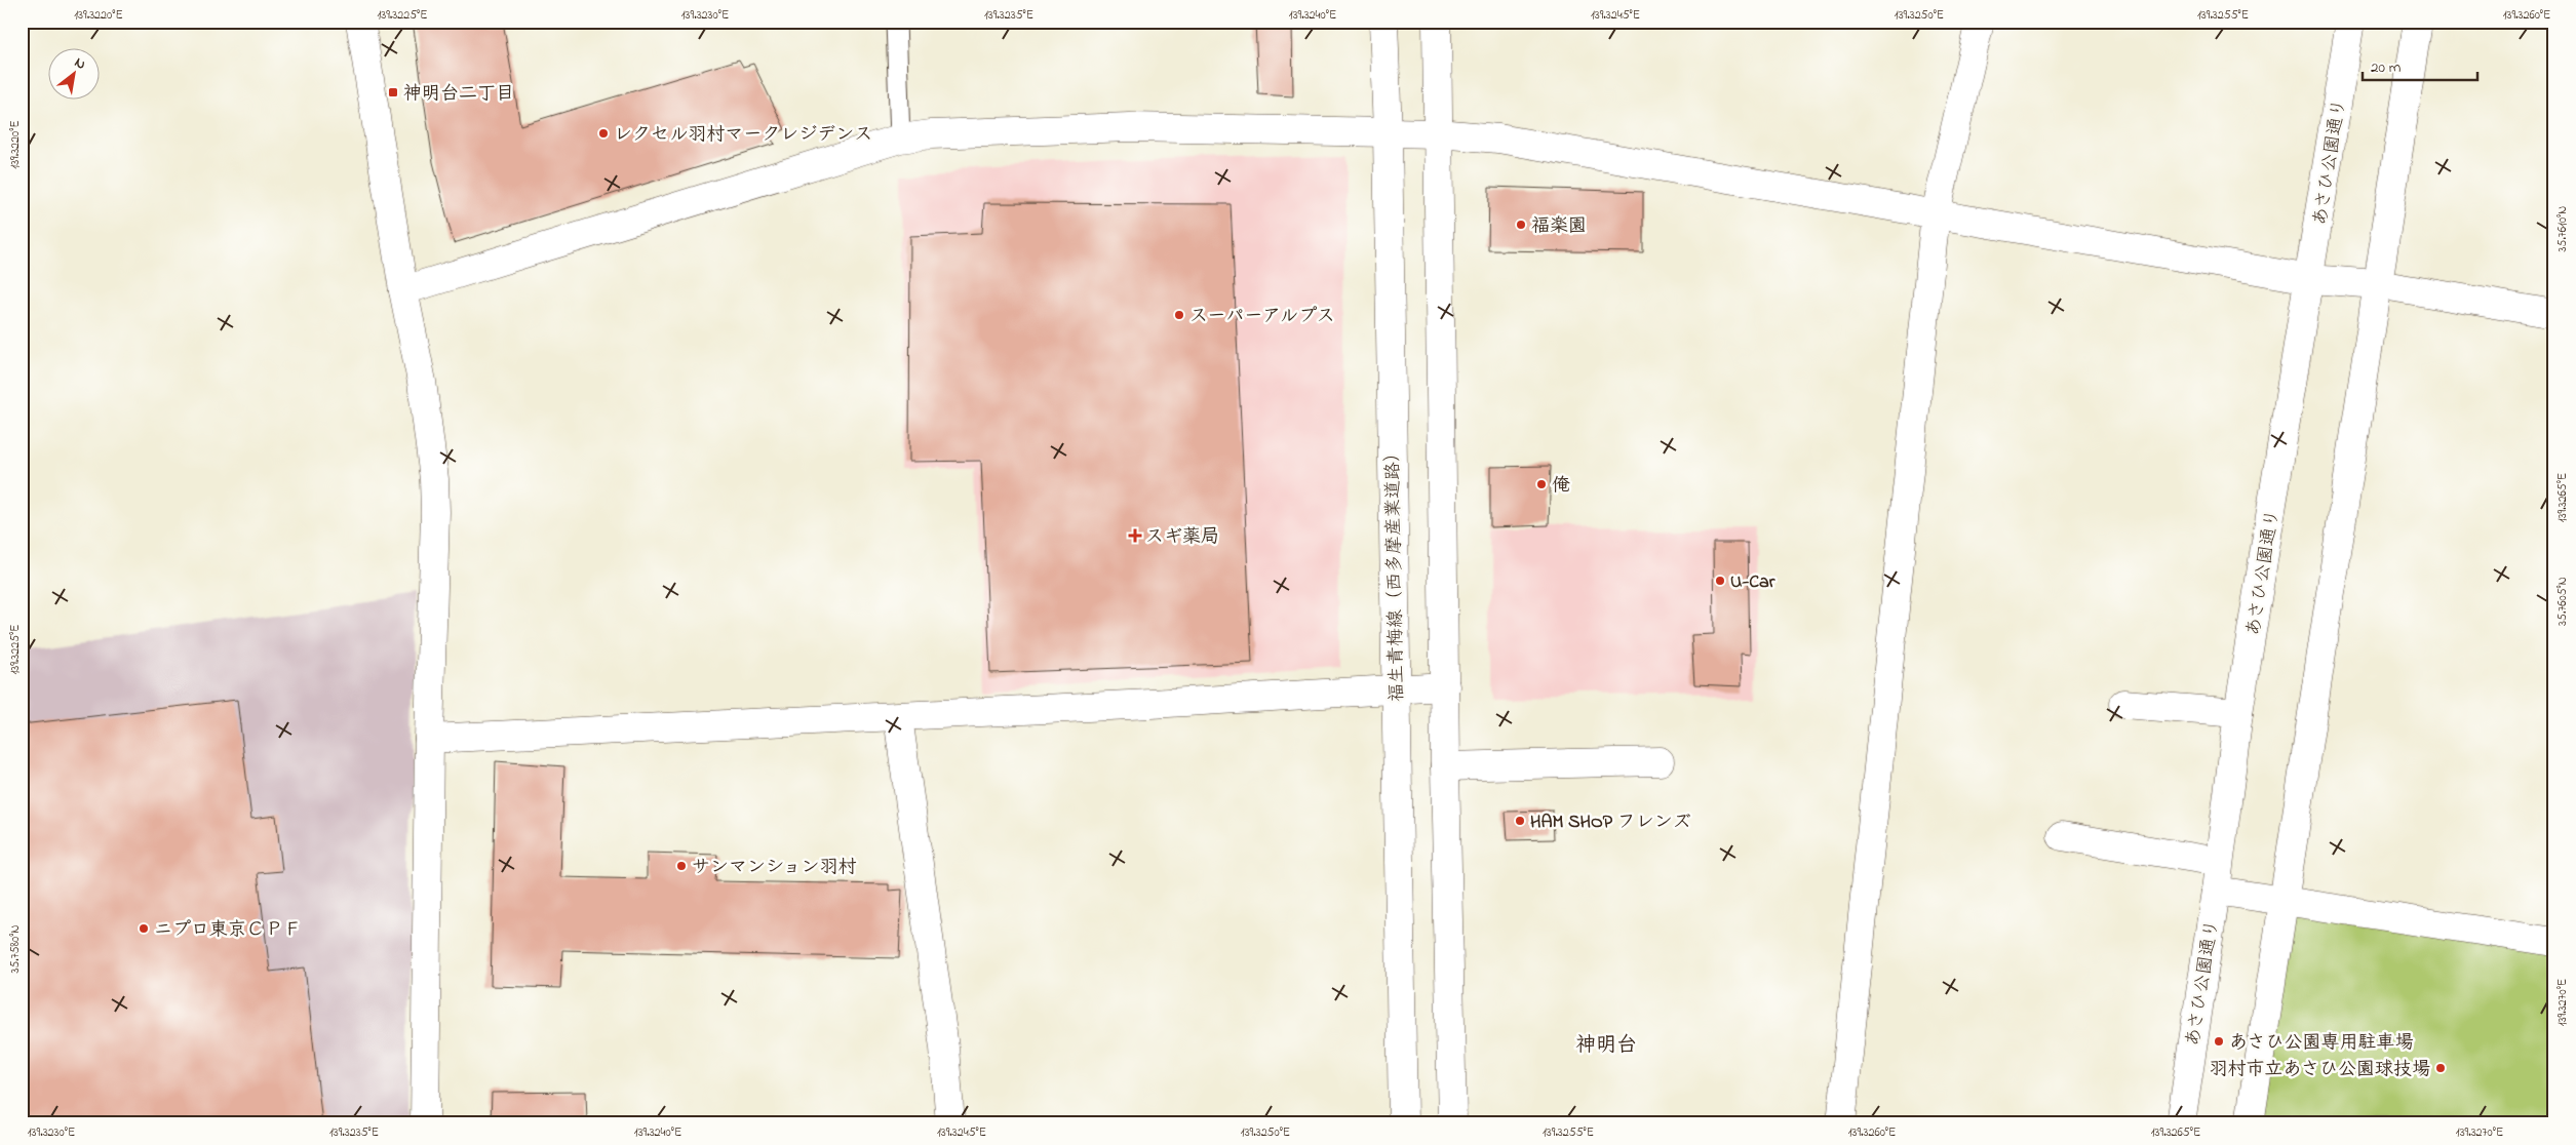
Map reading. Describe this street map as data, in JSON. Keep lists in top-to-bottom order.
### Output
{
  "streets": {
    "street": ["あさひ公園通り", "福生青梅線（西多摩産業道路）"]
  },
  "districts": ["神明台"],
  "places": {
    "transit": ["神明台二丁目"],
    "other": [
      "レクセル羽村マークレジデンス",
      "福楽園",
      "スーパーアルプス",
      "俺",
      "U-Car",
      "HAM SHOP フレンズ",
      "サンマンション羽村",
      "ニプロ東京ＣＰＦ",
      "あさひ公園専用駐車場",
      "羽村市立あさひ公園球技場"
    ],
    "health": ["スギ薬局"]
  },
  "scale_bar": "20 m",
  "north": "top right",
  "coordinates": [
    "139.3220°E",
    "139.3225°E",
    "139.3230°E",
    "139.3235°E",
    "139.3240°E",
    "139.3245°E",
    "139.3250°E",
    "139.3255°E",
    "139.3260°E",
    "35.7610°N",
    "139.3265°E",
    "35.7605°N",
    "35.7580°N",
    "139.3270°E"
  ]
}
